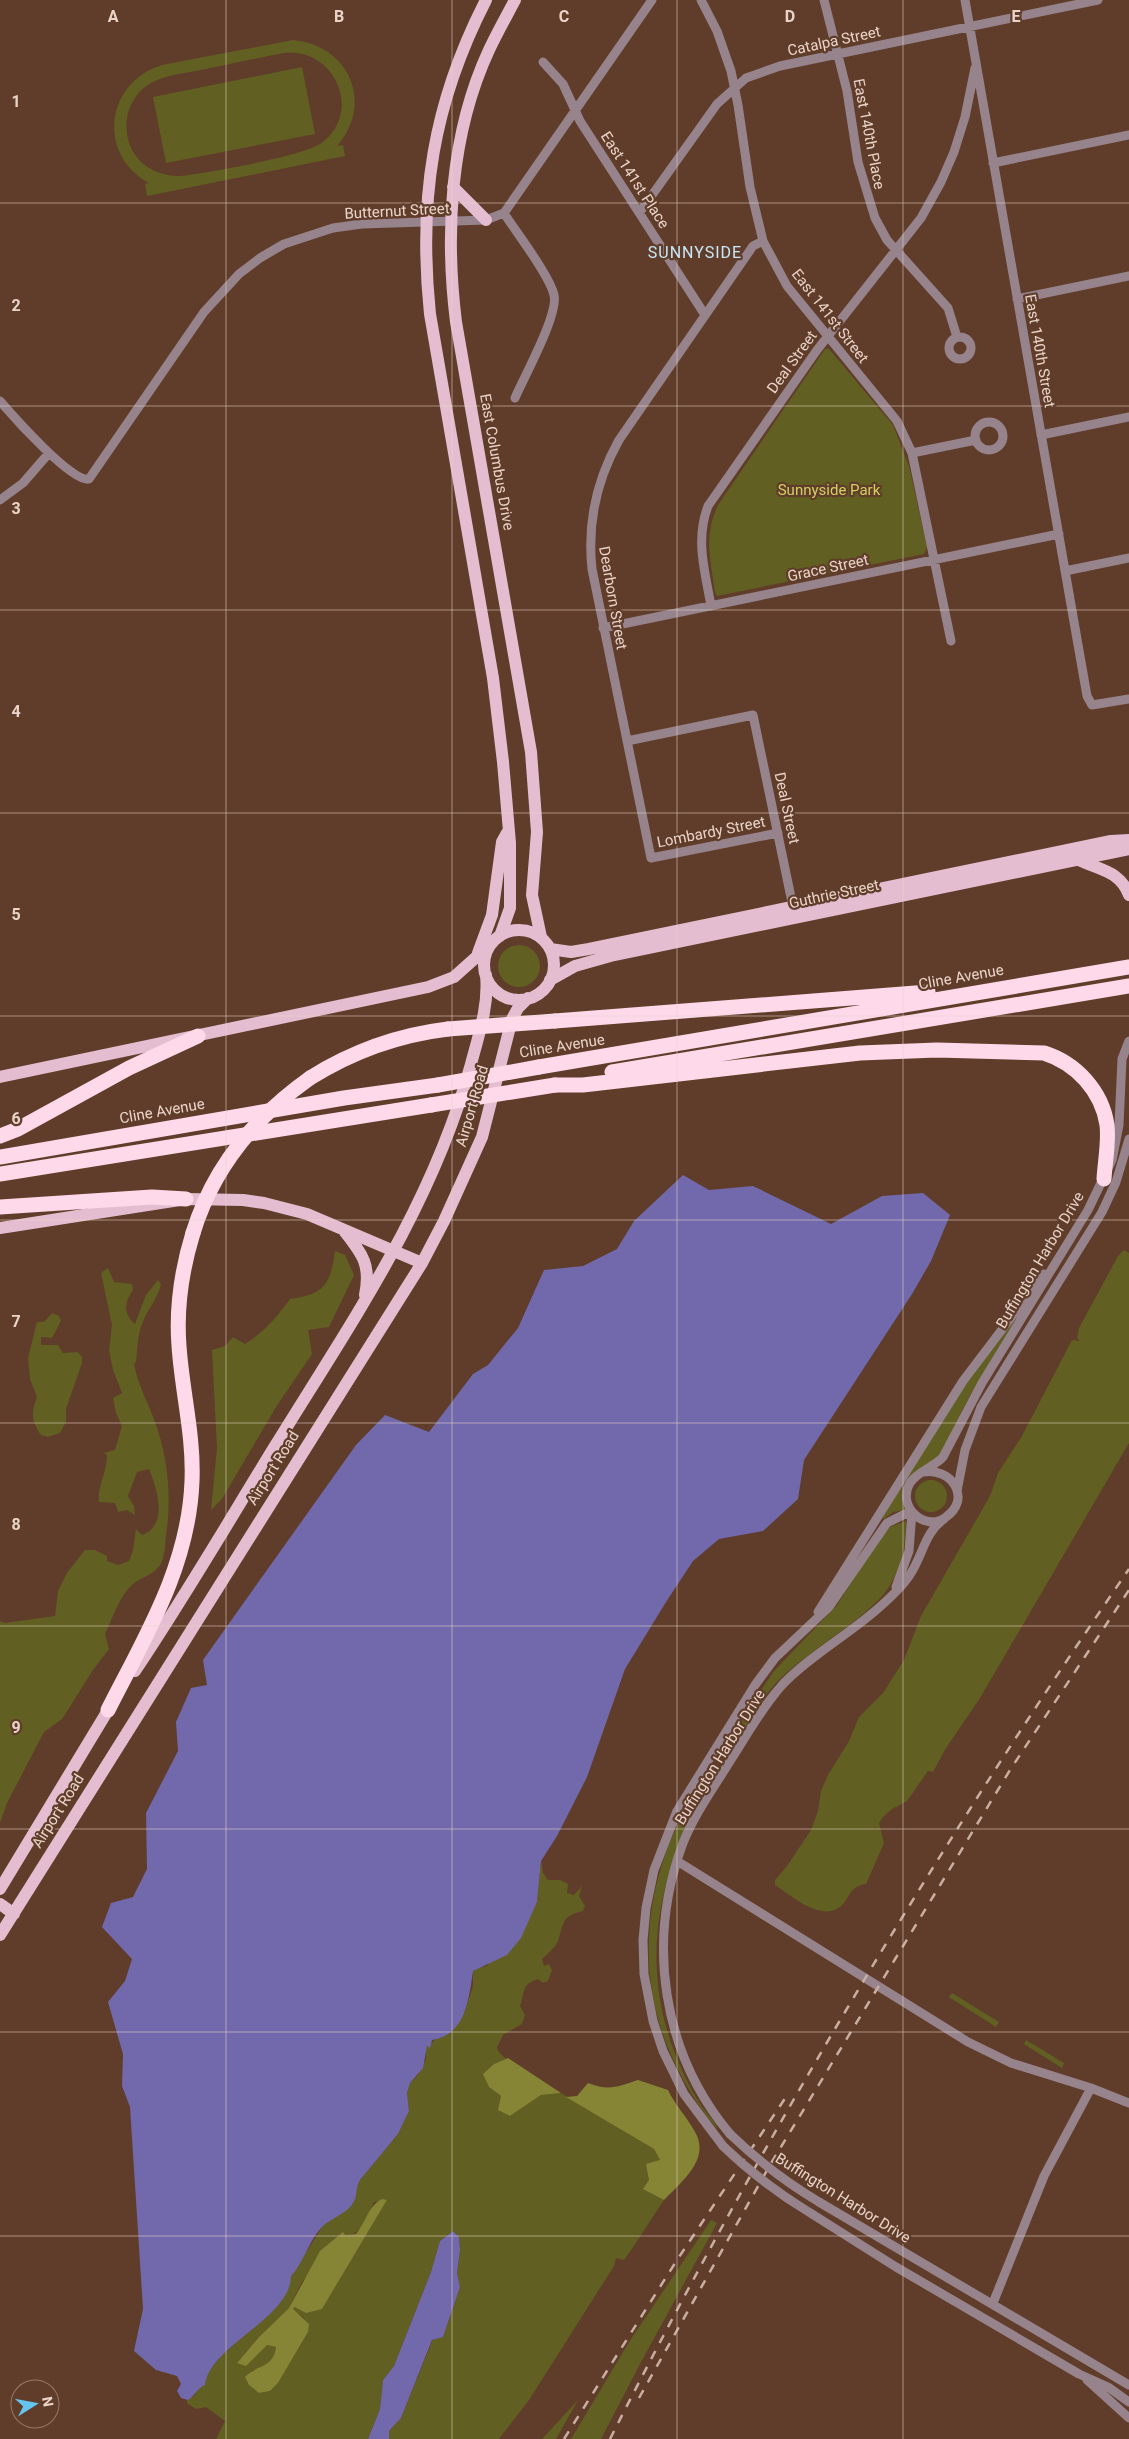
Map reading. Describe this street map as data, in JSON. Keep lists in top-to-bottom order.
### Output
{
  "streets": {
    "highway": ["Cline Avenue"],
    "main road": ["East Columbus Drive", "Guthrie Street", "Airport Road"],
    "street": [
      "Catalpa Street",
      "East 140th Place",
      "East 141st Place",
      "Butternut Street",
      "East 141st Street",
      "East 140th Street",
      "Deal Street",
      "Grace Street",
      "Dearborn Street",
      "Lombardy Street",
      "Buffington Harbor Drive"
    ]
  },
  "crossings": [
    ["Catalpa Street", "East 140th Place"],
    ["Catalpa Street", "East 141st Place"],
    ["Catalpa Street", "East 141st Street"],
    ["Catalpa Street", "East 140th Street"],
    ["East 140th Place", "Deal Street"],
    ["East 141st Place", "Dearborn Street"],
    ["Butternut Street", "East Columbus Drive"],
    ["East 141st Street", "Deal Street"],
    ["East 141st Street", "Grace Street"],
    ["East 141st Street", "Dearborn Street"],
    ["East 140th Street", "Deal Street"],
    ["East 140th Street", "Grace Street"],
    ["Deal Street", "Grace Street"],
    ["Deal Street", "Dearborn Street"],
    ["Deal Street", "Lombardy Street"],
    ["Deal Street", "Guthrie Street"],
    ["East Columbus Drive", "Guthrie Street"],
    ["East Columbus Drive", "Airport Road"],
    ["Grace Street", "Dearborn Street"],
    ["Dearborn Street", "Lombardy Street"],
    ["Guthrie Street", "Airport Road"]
  ],
  "districts": ["SUNNYSIDE"],
  "parks": ["Sunnyside Park"],
  "north": "right",
  "grid": {
    "columns": [
      "A",
      "B",
      "C",
      "D",
      "E"
    ],
    "rows": [
      "1",
      "2",
      "3",
      "4",
      "5",
      "6",
      "7",
      "8",
      "9"
    ]
  }
}
